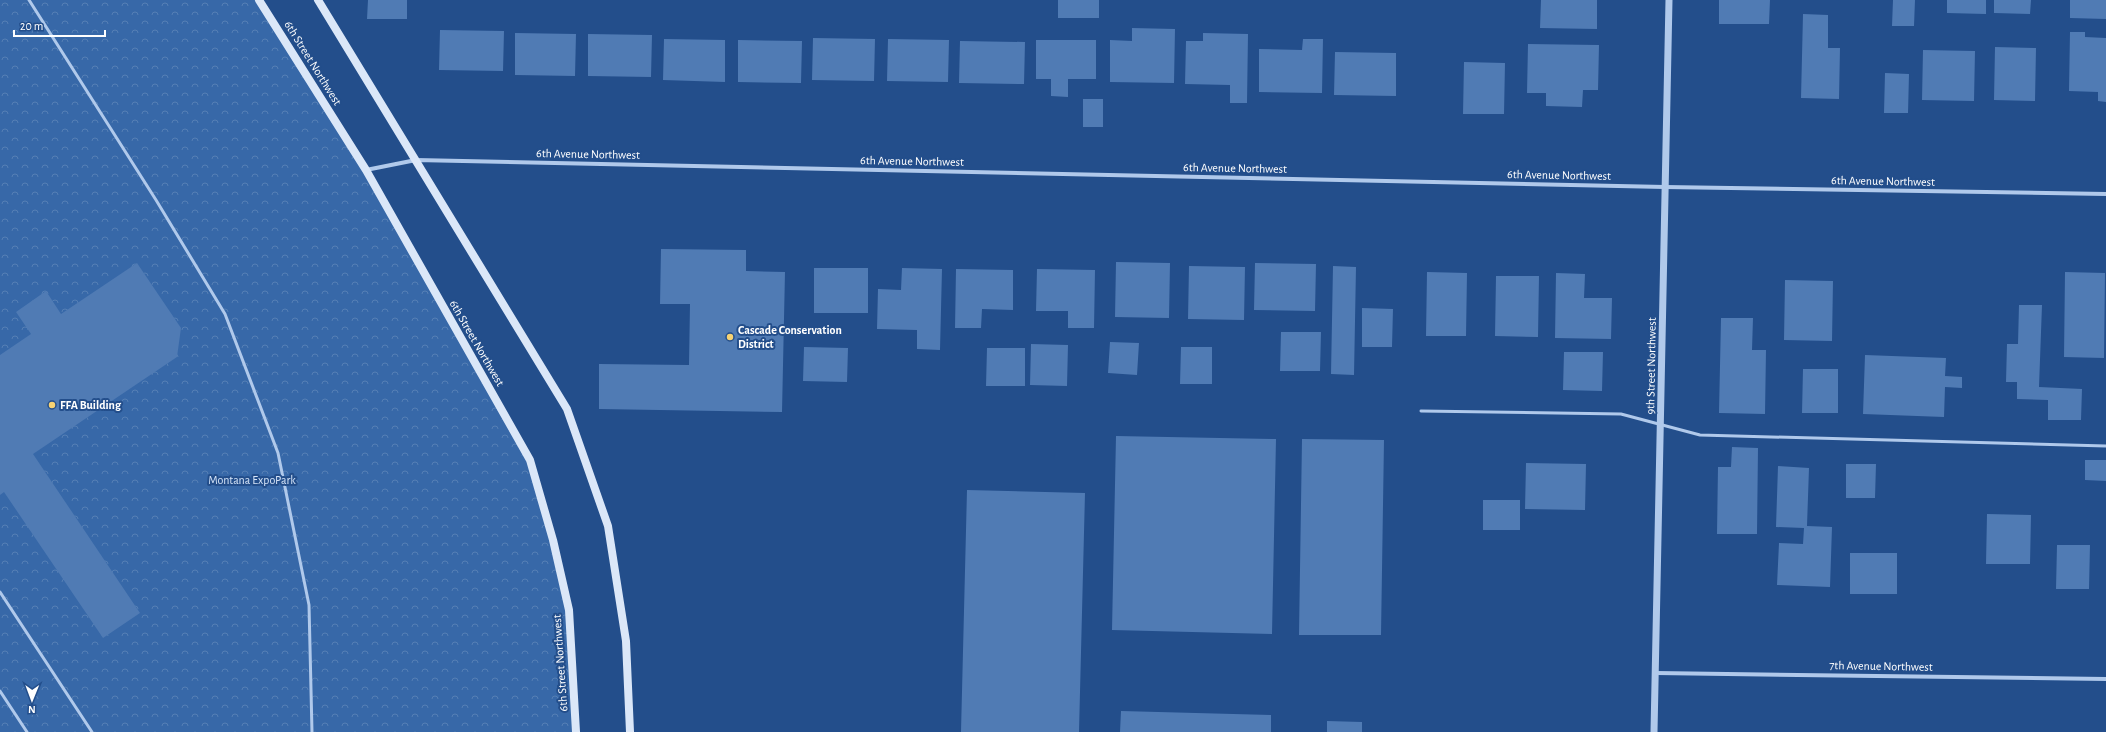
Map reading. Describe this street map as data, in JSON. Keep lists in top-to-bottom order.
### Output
{
  "streets": {
    "main road": ["6th Street Northwest"],
    "street": ["6th Avenue Northwest", "9th Street Northwest", "7th Avenue Northwest"]
  },
  "crossings": [
    ["6th Street Northwest", "6th Avenue Northwest"],
    ["6th Avenue Northwest", "9th Street Northwest"],
    ["9th Street Northwest", "7th Avenue Northwest"]
  ],
  "parks": ["Montana ExpoPark"],
  "places": ["Cascade Conservation District", "FFA Building"],
  "scale_bar": "20 m",
  "north": "bottom"
}
